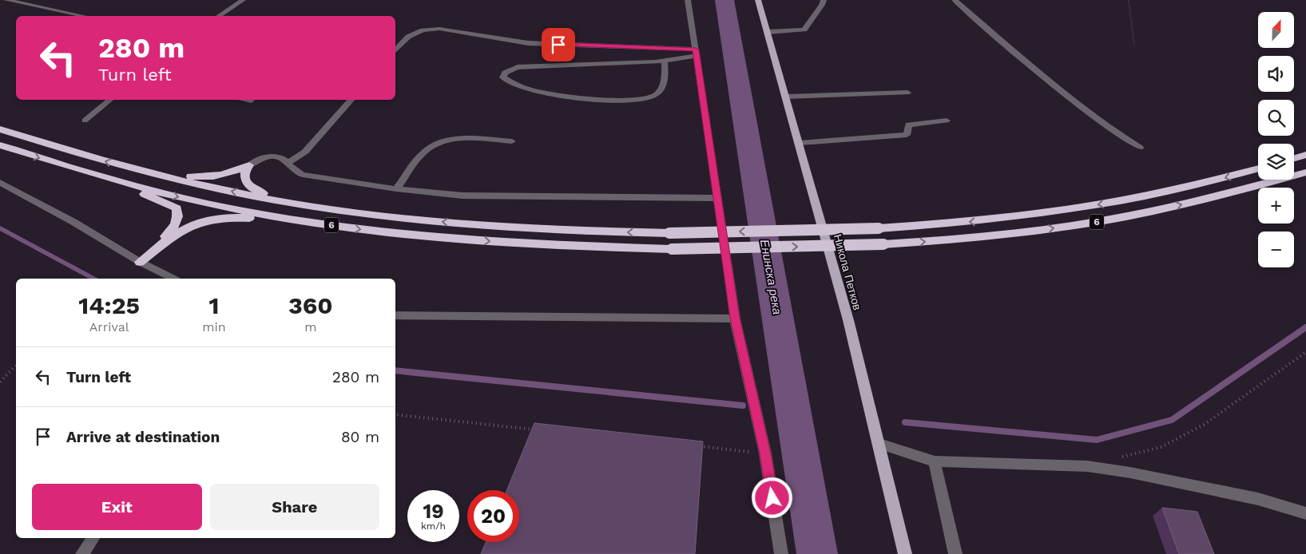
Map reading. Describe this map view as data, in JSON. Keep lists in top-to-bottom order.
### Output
{
  "streets": {
    "highway": ["6"],
    "main road": ["Никола Петков"]
  },
  "water": ["Енинска река"],
  "north": "top",
  "page": {
    "map_buttons": ["+", "−"],
    "turn": ["280 m", "Turn left"],
    "eta": [
      "14:25",
      "Arrival",
      "1",
      "min",
      "360",
      "m"
    ],
    "list": [
      {
        "name": "Turn left",
        "value": "280 m"
      },
      {
        "name": "Arrive at destination",
        "value": "80 m"
      }
    ],
    "buttons": ["Exit", "Share"],
    "speed": "19 km/h",
    "limit": "20"
  }
}
